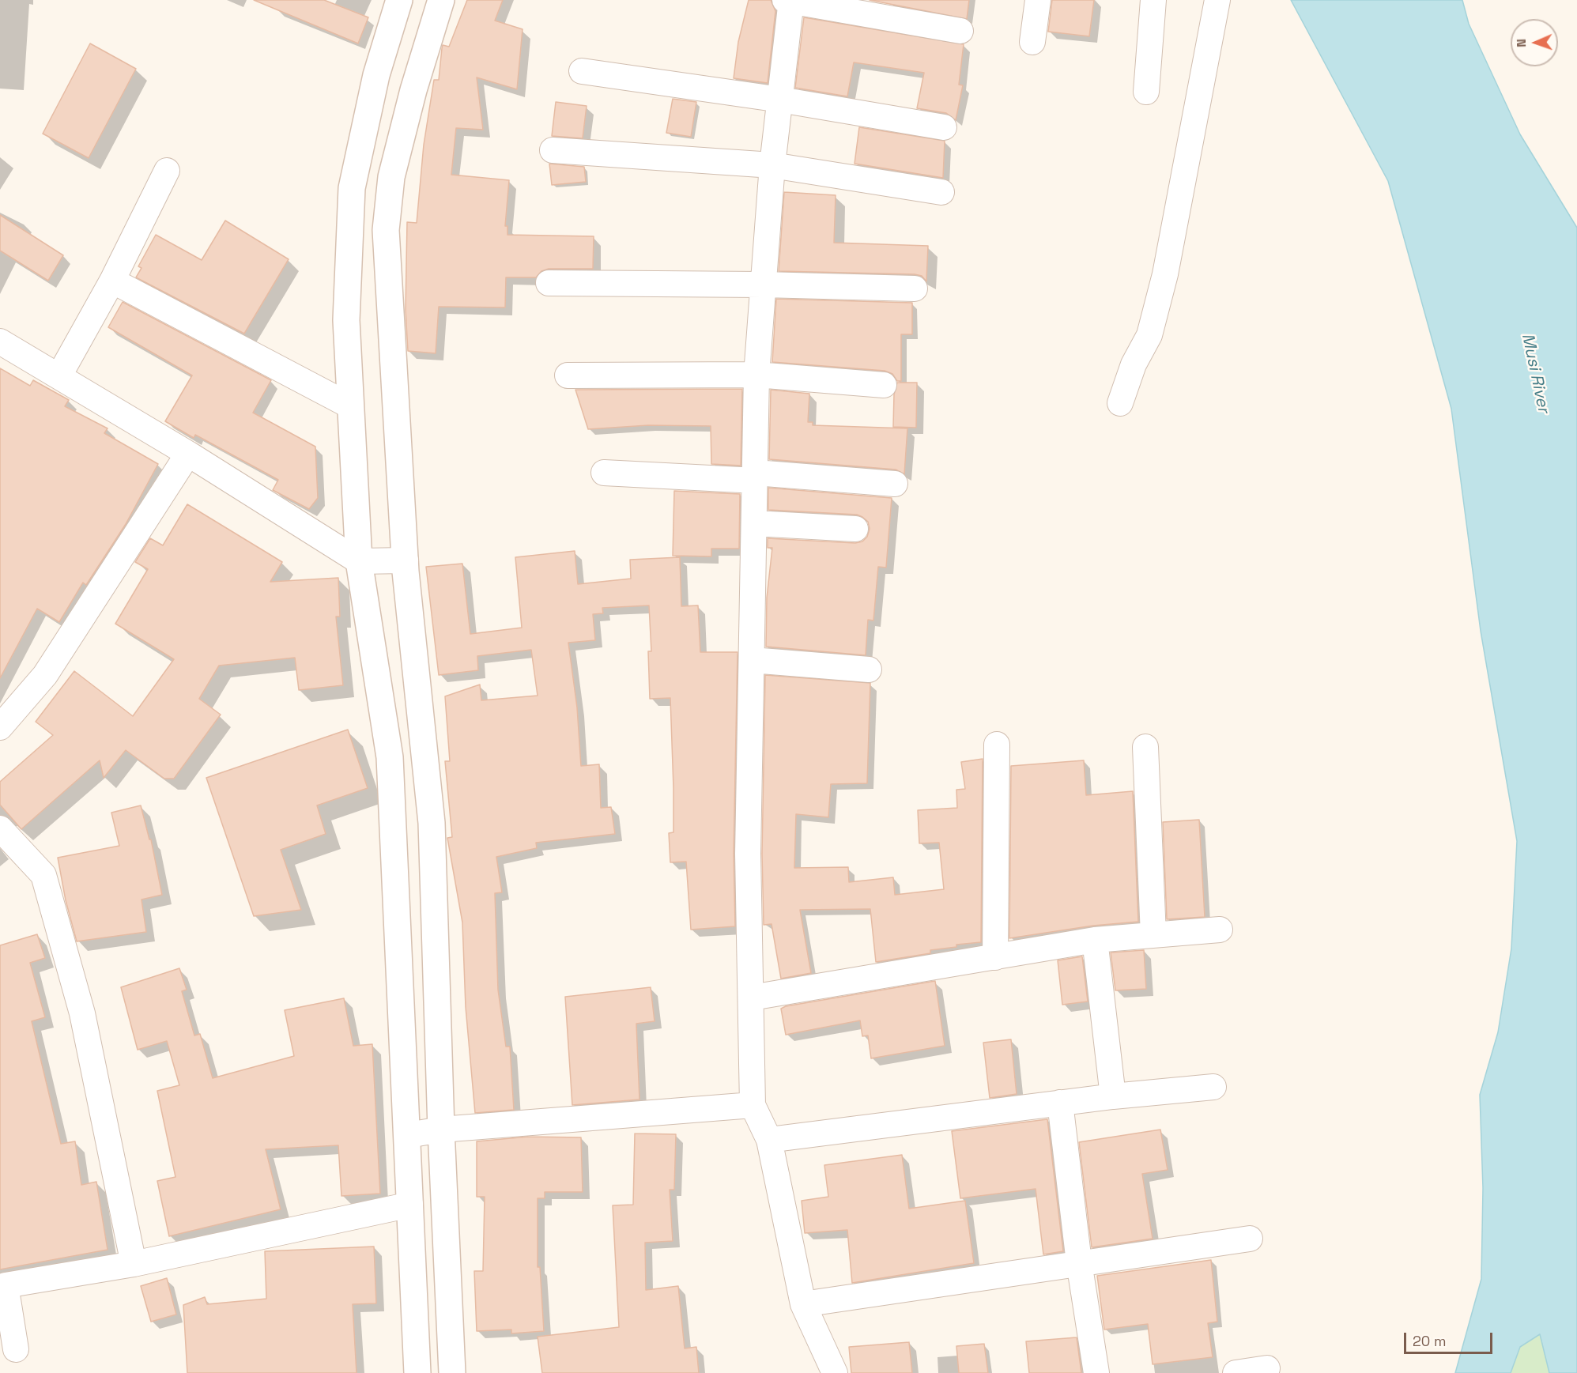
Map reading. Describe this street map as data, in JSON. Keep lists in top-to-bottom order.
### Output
{
  "water": ["Musi River"],
  "scale_bar": "20 m",
  "north": "left"
}
